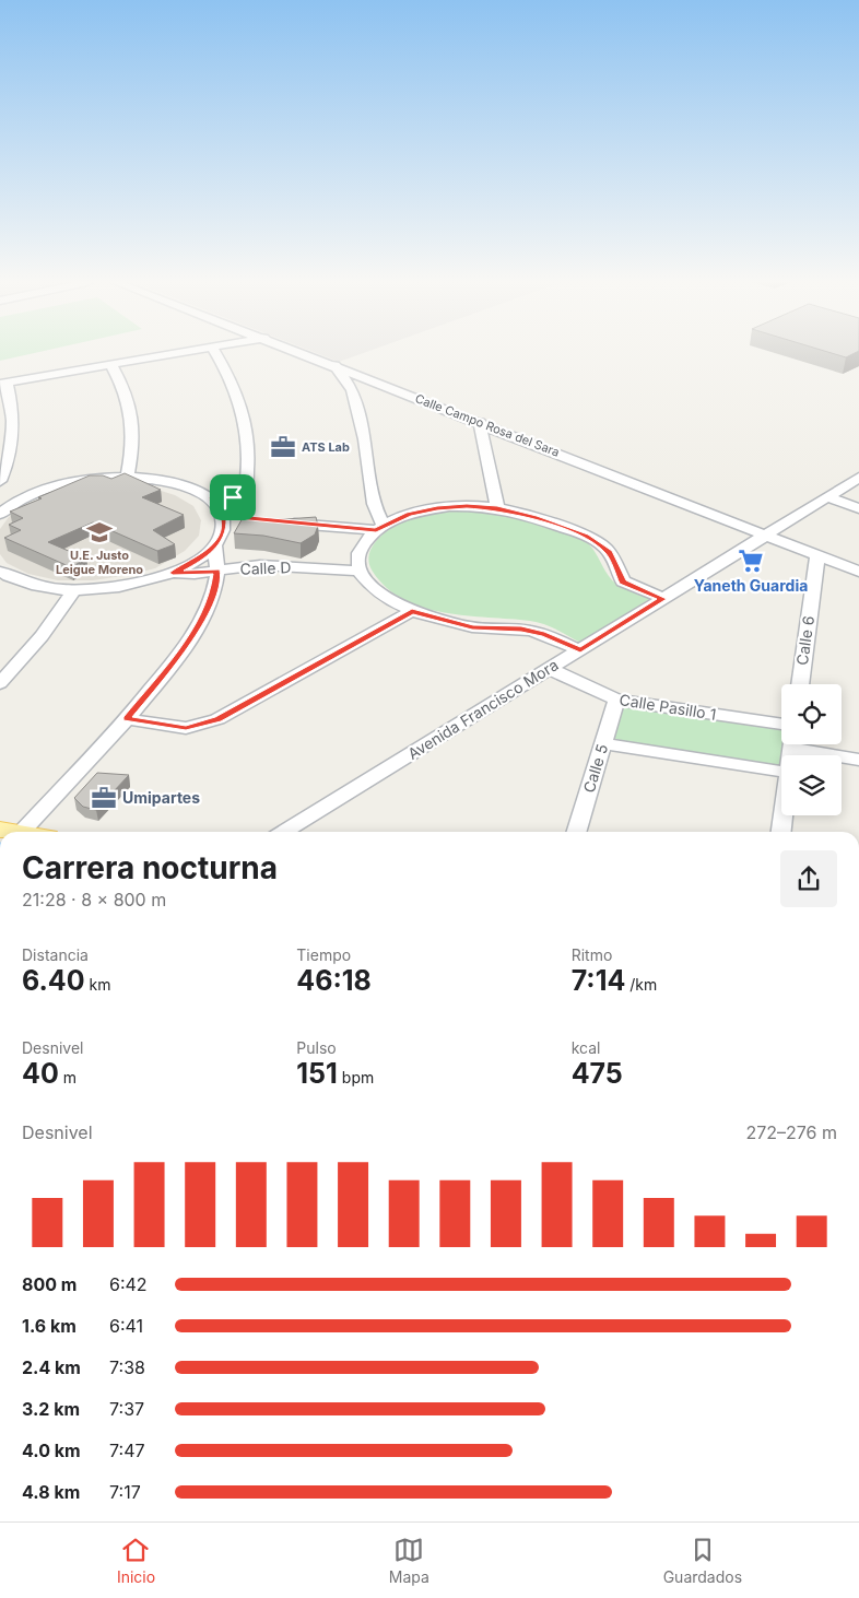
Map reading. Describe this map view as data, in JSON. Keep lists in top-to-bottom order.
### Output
{
  "streets": {
    "street": [
      "Calle Campo Rosa del Sara",
      "Calle D",
      "Calle 6",
      "Calle Pasillo 1",
      "Avenida Francisco Mora",
      "Calle 5"
    ]
  },
  "crossings": [
    ["Calle Campo Rosa del Sara", "Calle 6"],
    ["Calle Campo Rosa del Sara", "Avenida Francisco Mora"],
    ["Calle Pasillo 1", "Avenida Francisco Mora"],
    ["Calle Pasillo 1", "Calle 5"]
  ],
  "places": {
    "office": ["ATS Lab", "Umipartes"],
    "school or university": ["U.E. Justo Leigue Moreno"],
    "supermarket": ["Yaneth Guardia"]
  },
  "page": {
    "heading": ["Carrera nocturna", "21:28 · 8 × 800 m"],
    "stats": [
      ["Distancia", "6.40 km"],
      ["Tiempo", "46:18"],
      ["Ritmo", "7:14 /km"],
      ["Desnivel", "40 m"],
      ["Pulso", "151 bpm"],
      ["kcal", "475"]
    ],
    "chart": ["Desnivel", "272–276 m"],
    "list": [
      {
        "name": "800 m",
        "note": "6:42"
      },
      {
        "name": "1.6 km",
        "note": "6:41"
      },
      {
        "name": "2.4 km",
        "note": "7:38"
      },
      {
        "name": "3.2 km",
        "note": "7:37"
      },
      {
        "name": "4.0 km",
        "note": "7:47"
      },
      {
        "name": "4.8 km",
        "note": "7:17"
      }
    ],
    "tabs": ["Inicio", "Mapa", "Guardados"]
  }
}
